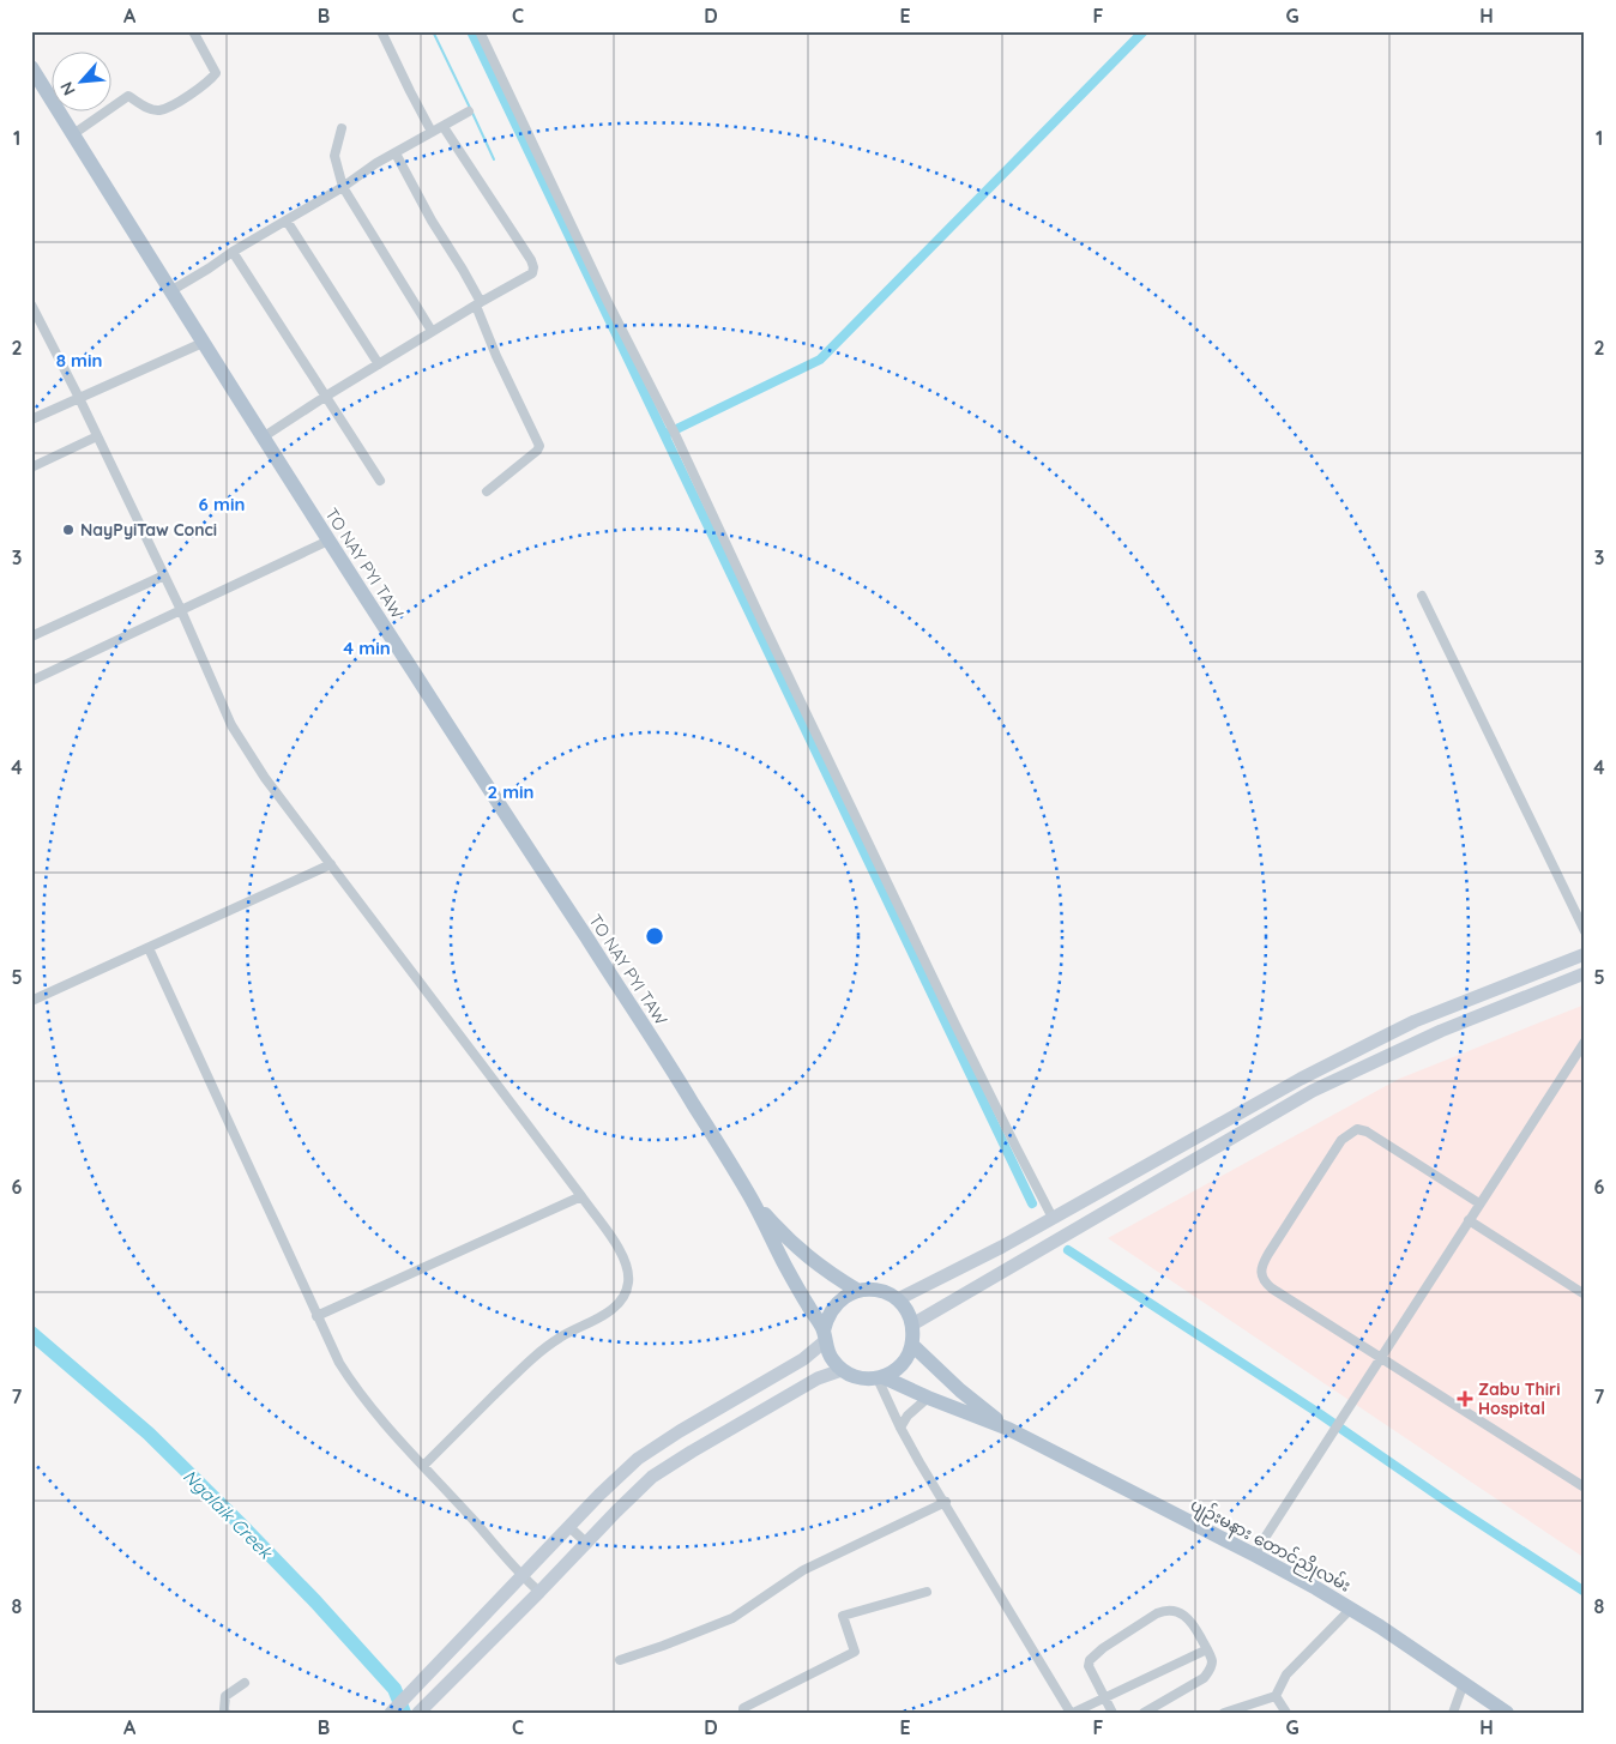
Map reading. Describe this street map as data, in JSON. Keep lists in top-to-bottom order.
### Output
{
  "streets": {
    "main road": ["TO NAY PYI TAW", "ပျဉ်းမနား တောင်ညိုလမ်း"]
  },
  "water": ["Ngalaik Creek"],
  "places": {
    "other": ["NayPyiTaw Conci"],
    "health": ["Zabu Thiri Hospital"]
  },
  "north": "bottom left",
  "grid": {
    "columns": [
      "A",
      "B",
      "C",
      "D",
      "E",
      "F",
      "G",
      "H"
    ],
    "rows": [
      "1",
      "2",
      "3",
      "4",
      "5",
      "6",
      "7",
      "8"
    ]
  },
  "rings": [
    "8 min",
    "6 min",
    "4 min",
    "2 min"
  ]
}
